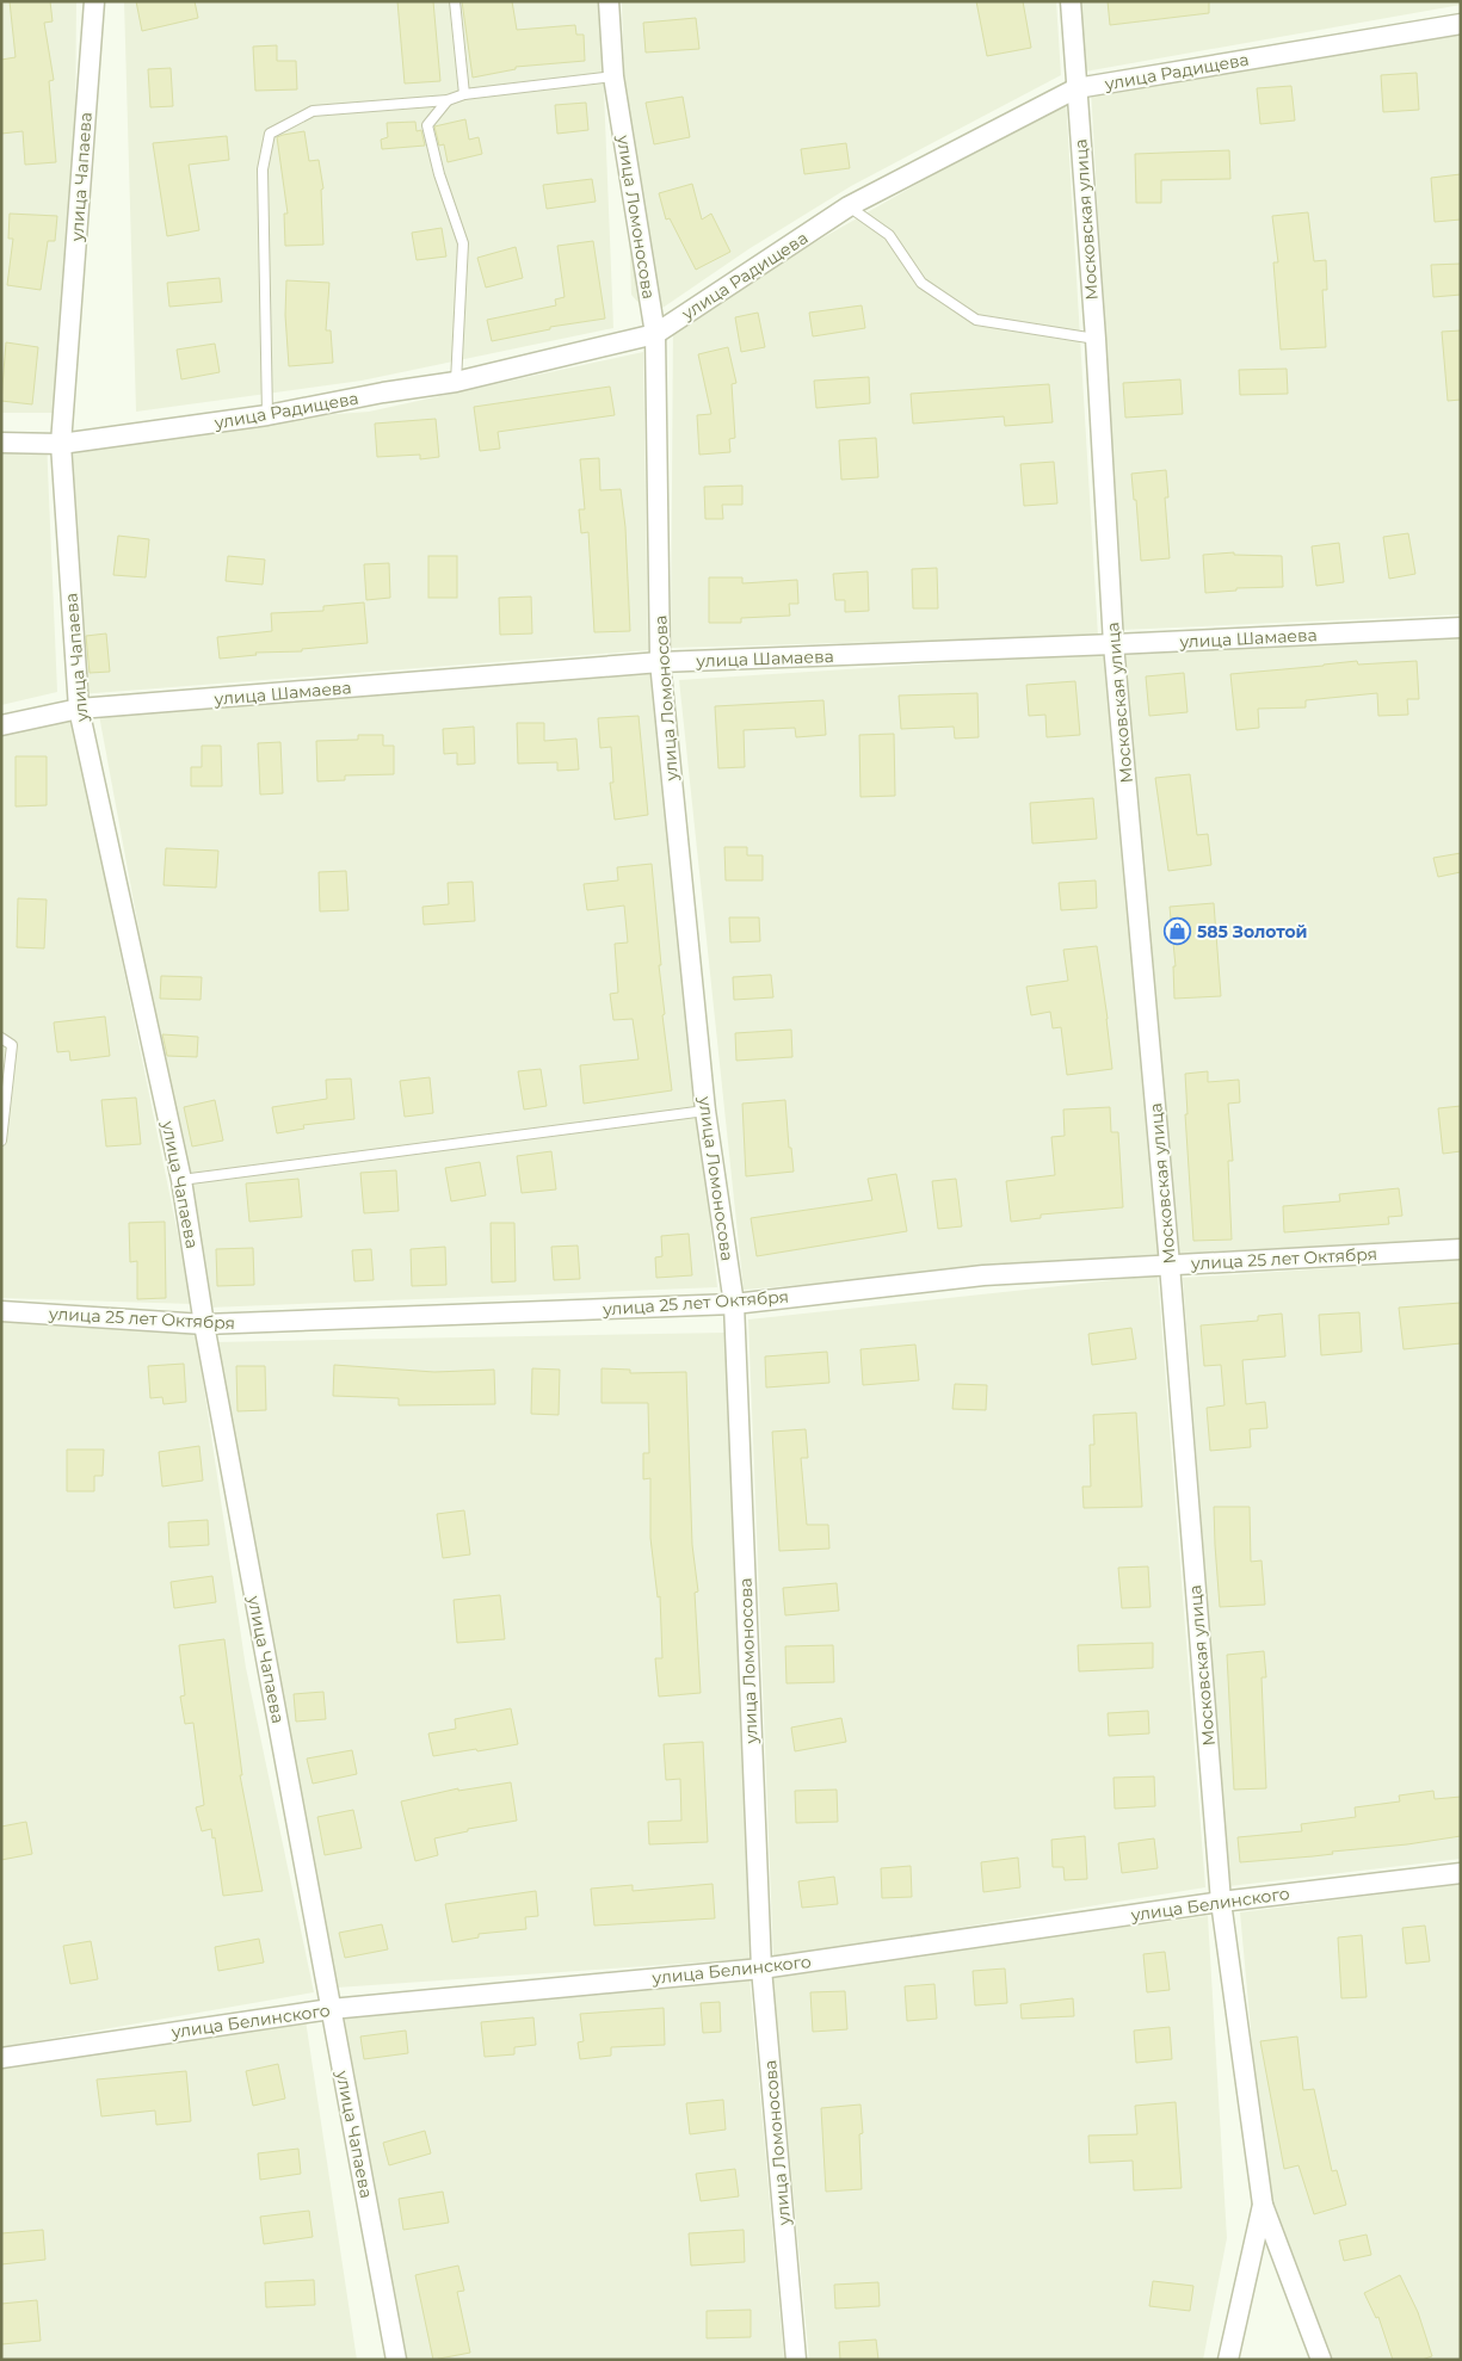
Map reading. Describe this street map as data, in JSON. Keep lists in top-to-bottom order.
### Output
{
  "streets": {
    "street": [
      "улица Радищева",
      "улица Чапаева",
      "улица Ломоносова",
      "Московская улица",
      "улица Шамаева",
      "улица 25 лет Октября",
      "улица Белинского"
    ]
  },
  "crossings": [
    ["улица Радищева", "улица Чапаева"],
    ["улица Радищева", "улица Ломоносова"],
    ["улица Радищева", "Московская улица"],
    ["улица Чапаева", "улица Шамаева"],
    ["улица Чапаева", "улица 25 лет Октября"],
    ["улица Чапаева", "улица Белинского"],
    ["улица Ломоносова", "улица Шамаева"],
    ["улица Ломоносова", "улица 25 лет Октября"],
    ["улица Ломоносова", "улица Белинского"],
    ["Московская улица", "улица Шамаева"],
    ["Московская улица", "улица 25 лет Октября"],
    ["Московская улица", "улица Белинского"]
  ],
  "places": {
    "shop": ["585 Золотой"]
  }
}
